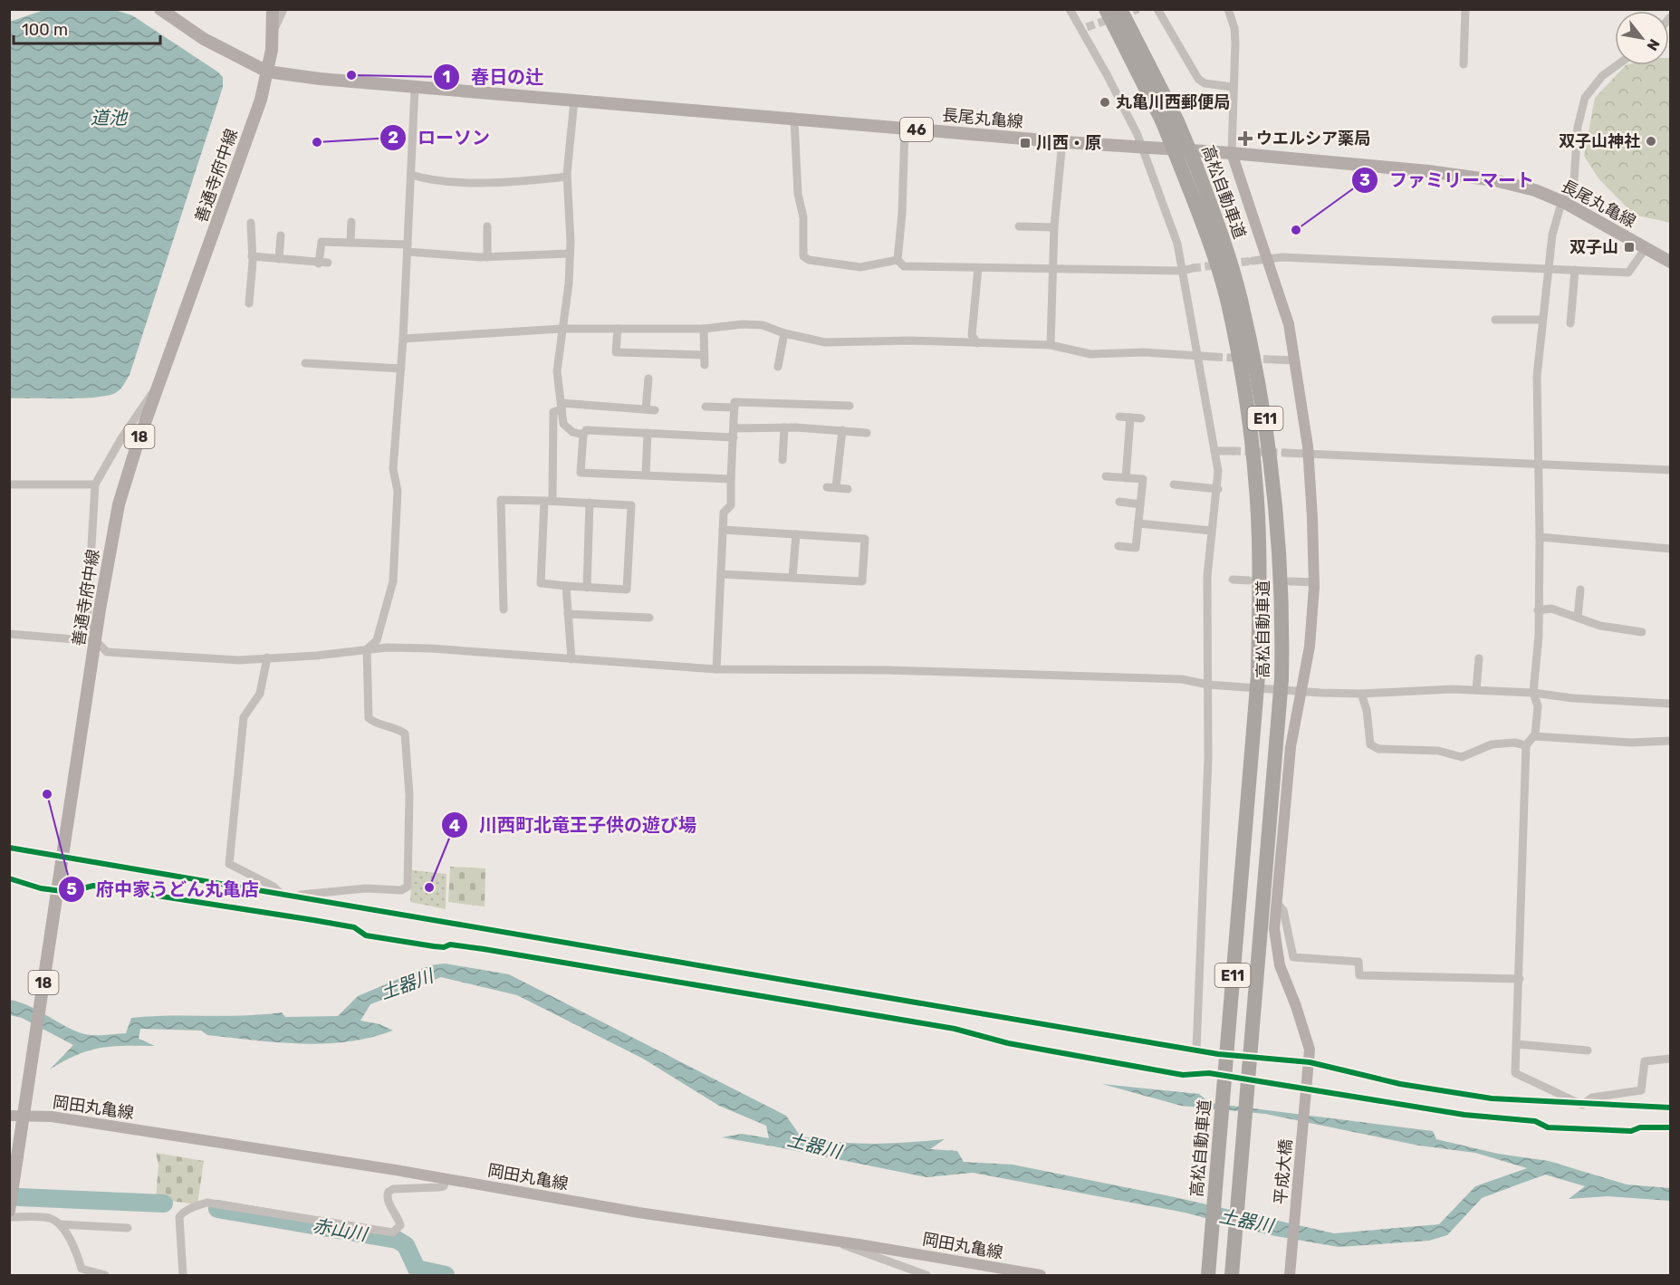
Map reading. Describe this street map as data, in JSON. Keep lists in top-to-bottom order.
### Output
{
  "streets": {
    "highway": ["高松自動車道", "E11"],
    "main road": [
      "長尾丸亀線",
      "46",
      "善通寺府中線",
      "18"
    ],
    "street": ["岡田丸亀線", "平成大橋"]
  },
  "crossings": [
    ["長尾丸亀線", "善通寺府中線"],
    ["長尾丸亀線", "平成大橋"],
    ["善通寺府中線", "岡田丸亀線"]
  ],
  "water": ["道池", "土器川", "赤山川"],
  "places": {
    "other": [
      "春日の辻",
      "丸亀川西郵便局",
      "双子山神社",
      "ローソン",
      "ファミリーマート",
      "府中家うどん丸亀店",
      "川西町北竜王子供の遊び場"
    ],
    "health": ["ウエルシア薬局"],
    "transit": ["川西・原", "双子山"]
  },
  "scale_bar": "100 m",
  "north": "bottom right"
}
